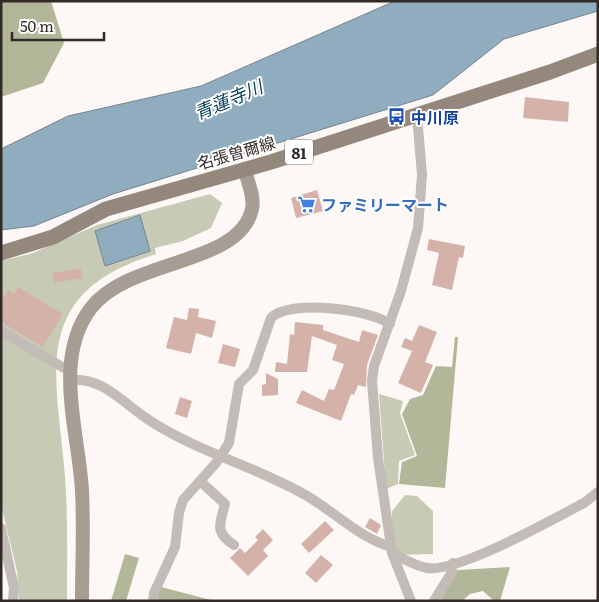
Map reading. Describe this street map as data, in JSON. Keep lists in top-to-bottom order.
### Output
{
  "streets": {
    "main road": ["名張曽爾線", "81"]
  },
  "water": ["青蓮寺川"],
  "places": {
    "bus stop": ["中川原"],
    "supermarket": ["ファミリーマート"]
  },
  "scale_bar": "50 m"
}
